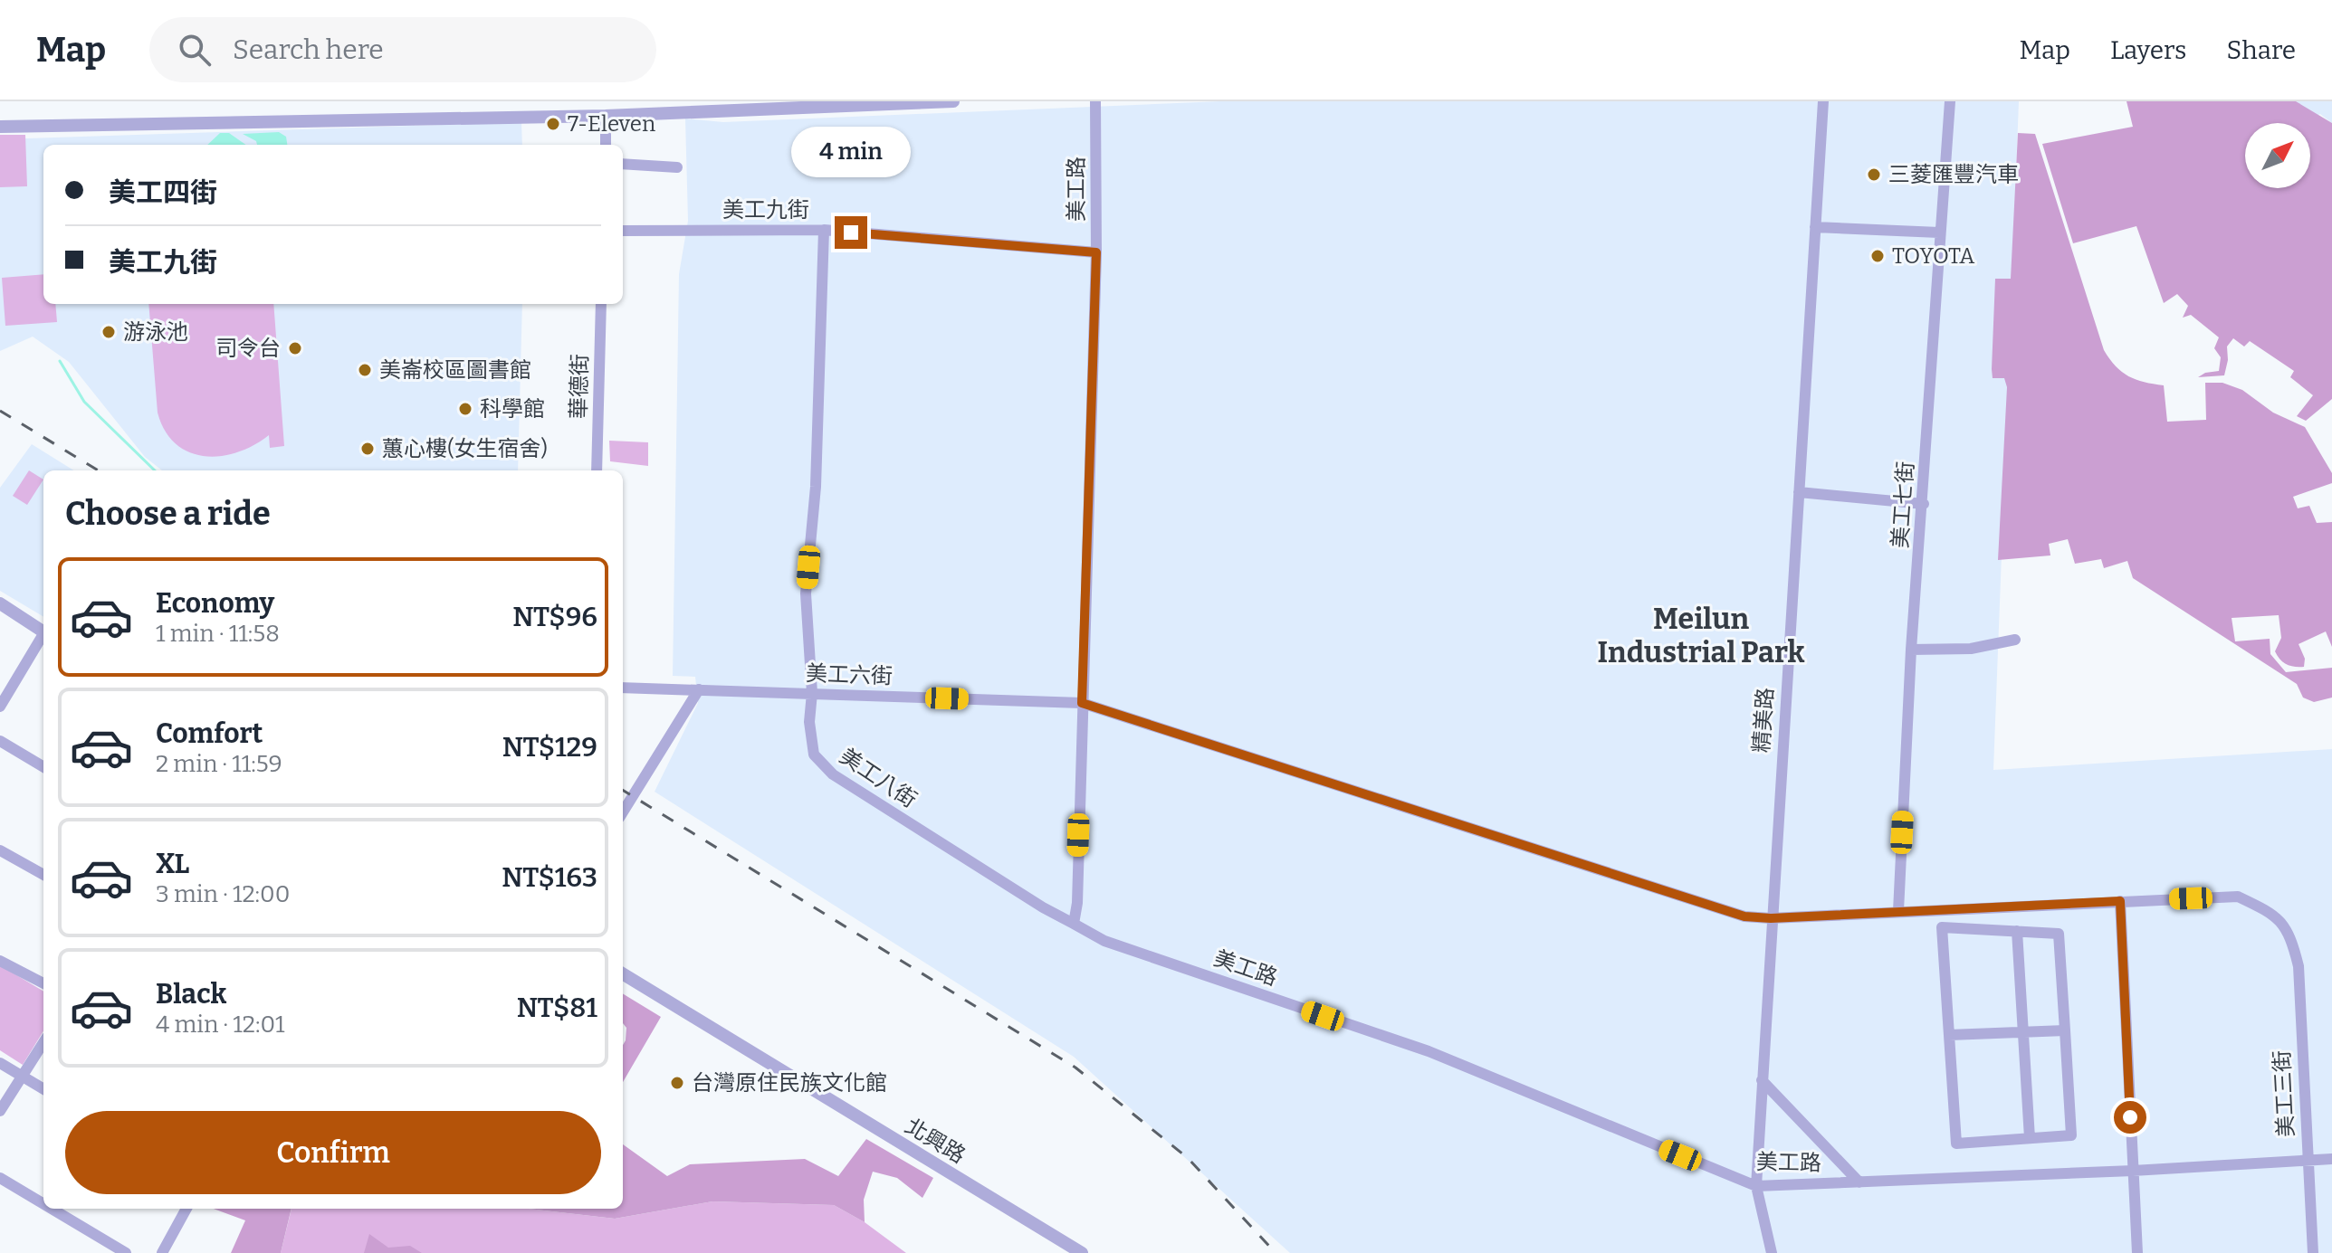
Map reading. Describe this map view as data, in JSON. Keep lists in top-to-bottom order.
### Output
{
  "streets": {
    "street": [
      "美工路",
      "美工九街",
      "華德街",
      "美工七街",
      "美工六街",
      "精美路",
      "美工八街",
      "美工三街",
      "北興路"
    ]
  },
  "crossings": [
    ["美工路", "美工九街"],
    ["美工路", "美工六街"],
    ["美工路", "精美路"],
    ["美工路", "美工八街"],
    ["美工路", "美工三街"],
    ["美工九街", "美工八街"],
    ["美工七街", "美工六街"],
    ["美工六街", "精美路"],
    ["美工六街", "美工八街"],
    ["美工六街", "美工三街"]
  ],
  "districts": ["Meilun Industrial Park"],
  "places": [
    "7-Eleven",
    "三菱匯豐汽車",
    "TOYOTA",
    "游泳池",
    "司令台",
    "美崙校區圖書館",
    "科學館",
    "蕙心樓(女生宿舍)",
    "台灣原住民族文化館"
  ],
  "north": "top right",
  "page": {
    "header": "Map",
    "search": "Search here",
    "nav": ["Map", "Layers", "Share"],
    "bubble": "4 min",
    "banner": ["美工四街", "美工九街"],
    "heading": "Choose a ride",
    "list": [
      {
        "name": "Economy",
        "note": "1 min · 11:58",
        "value": "NT$96"
      },
      {
        "name": "Comfort",
        "note": "2 min · 11:59",
        "value": "NT$129"
      },
      {
        "name": "XL",
        "note": "3 min · 12:00",
        "value": "NT$163"
      },
      {
        "name": "Black",
        "note": "4 min · 12:01",
        "value": "NT$81"
      }
    ],
    "buttons": "Confirm"
  }
}
